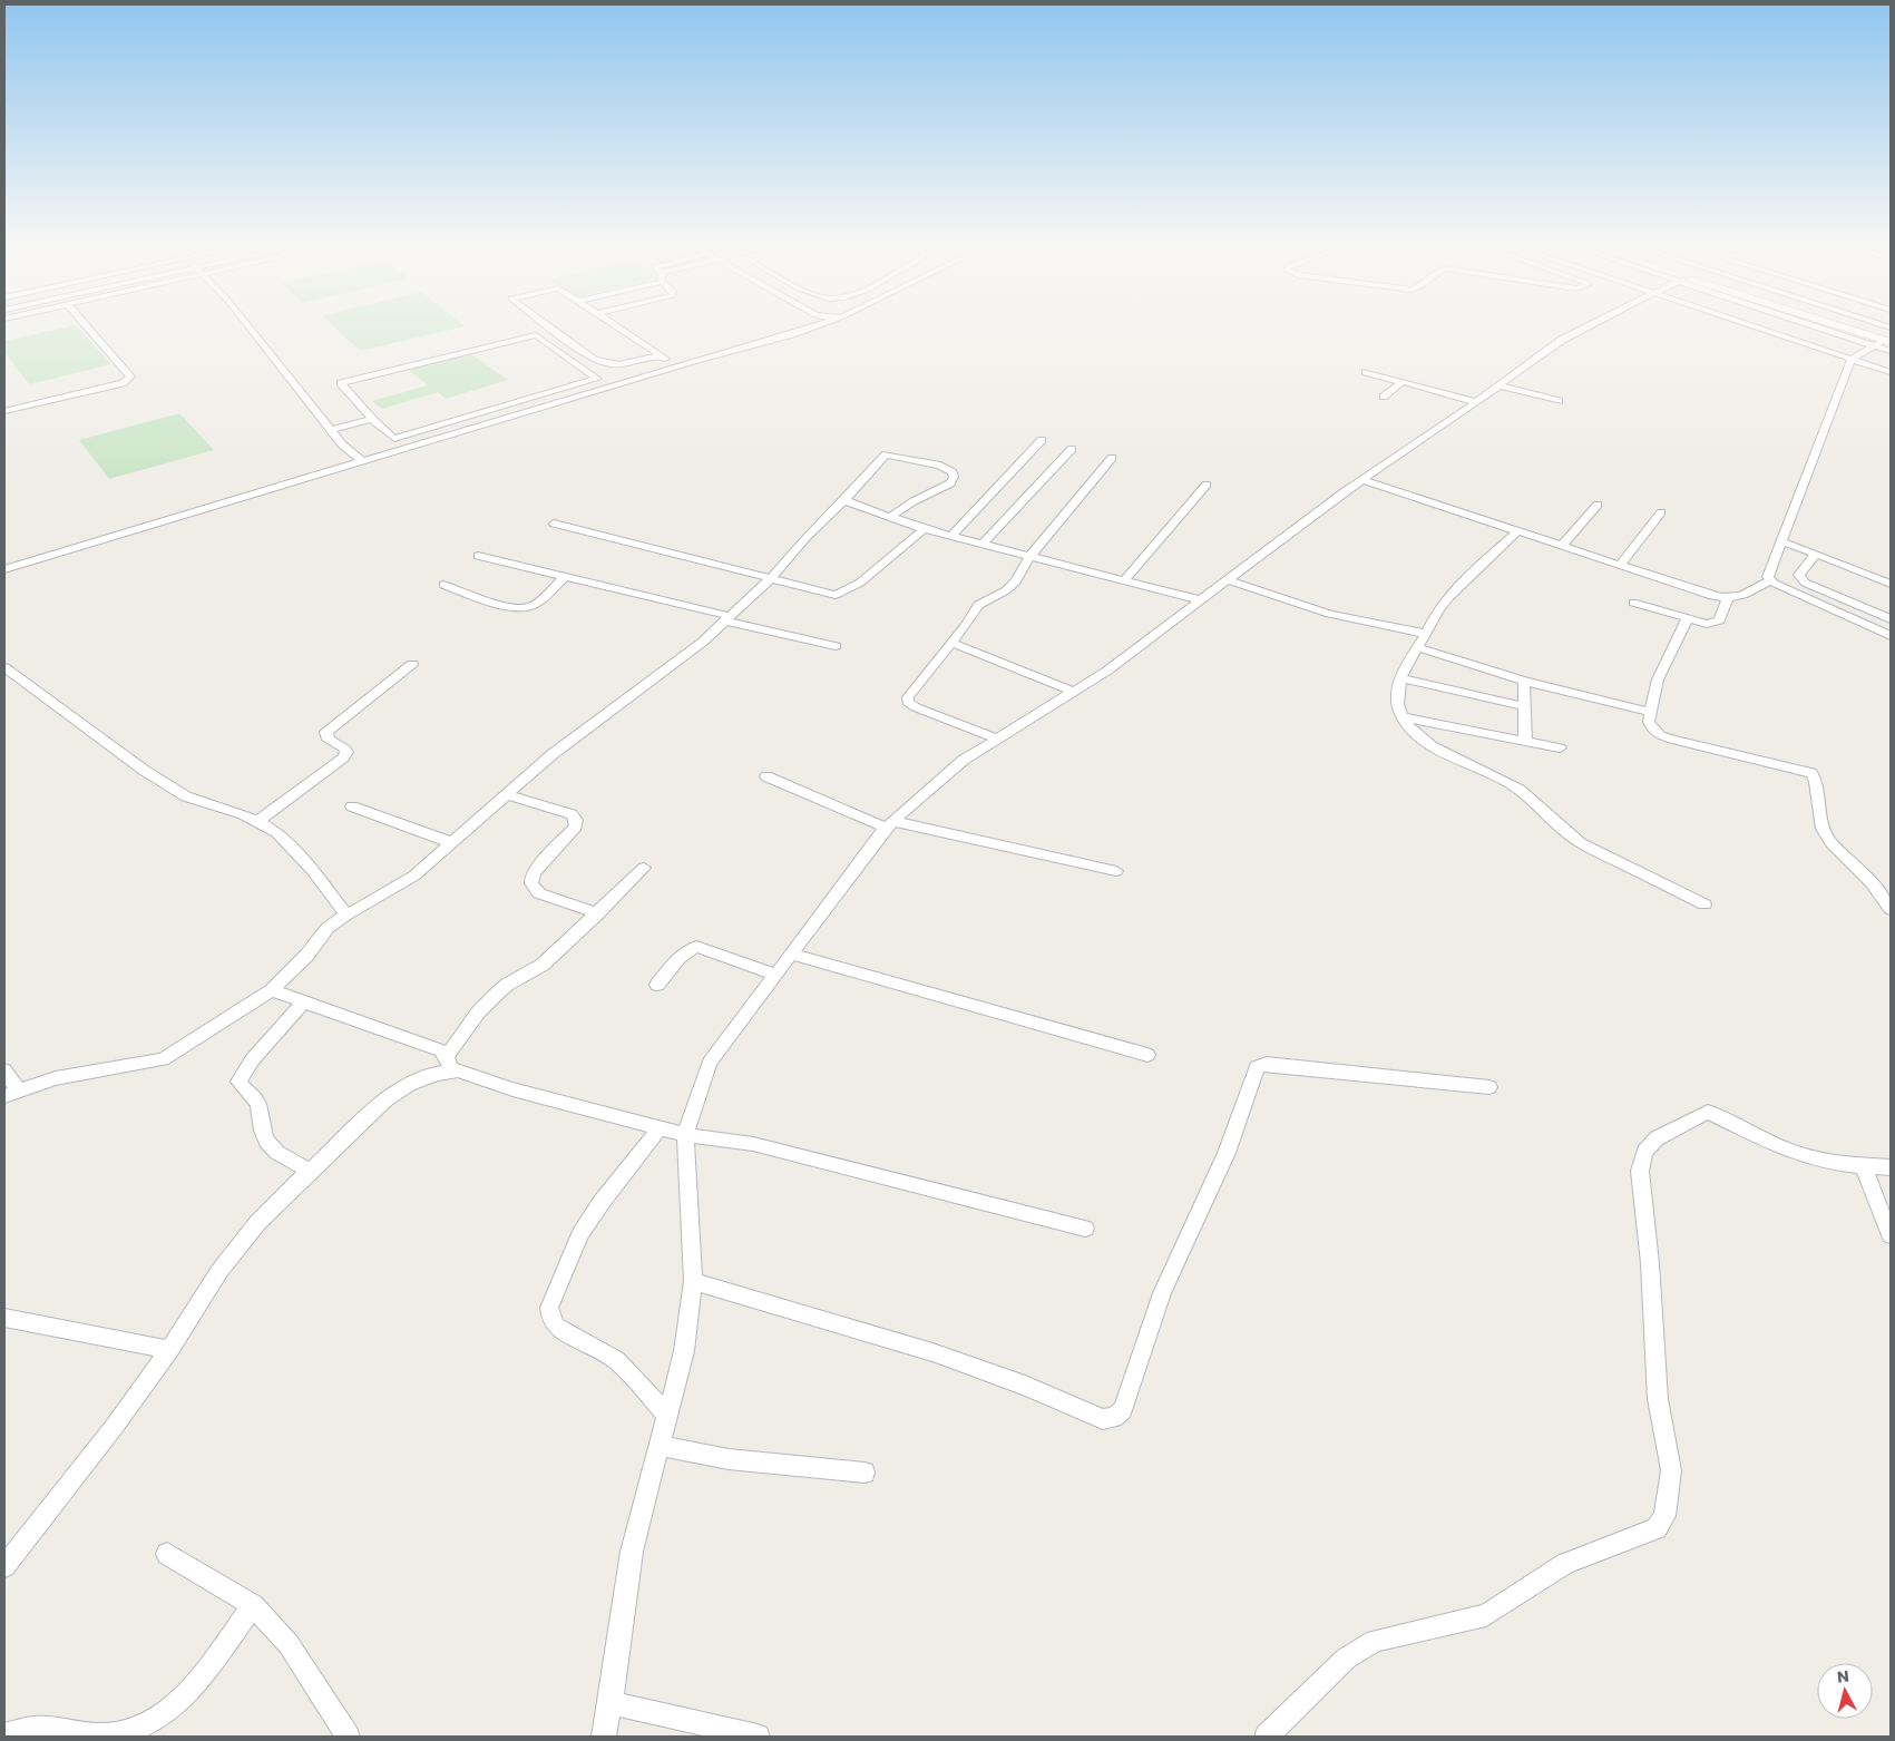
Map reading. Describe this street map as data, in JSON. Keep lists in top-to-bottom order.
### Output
{
  "north": "top"
}
